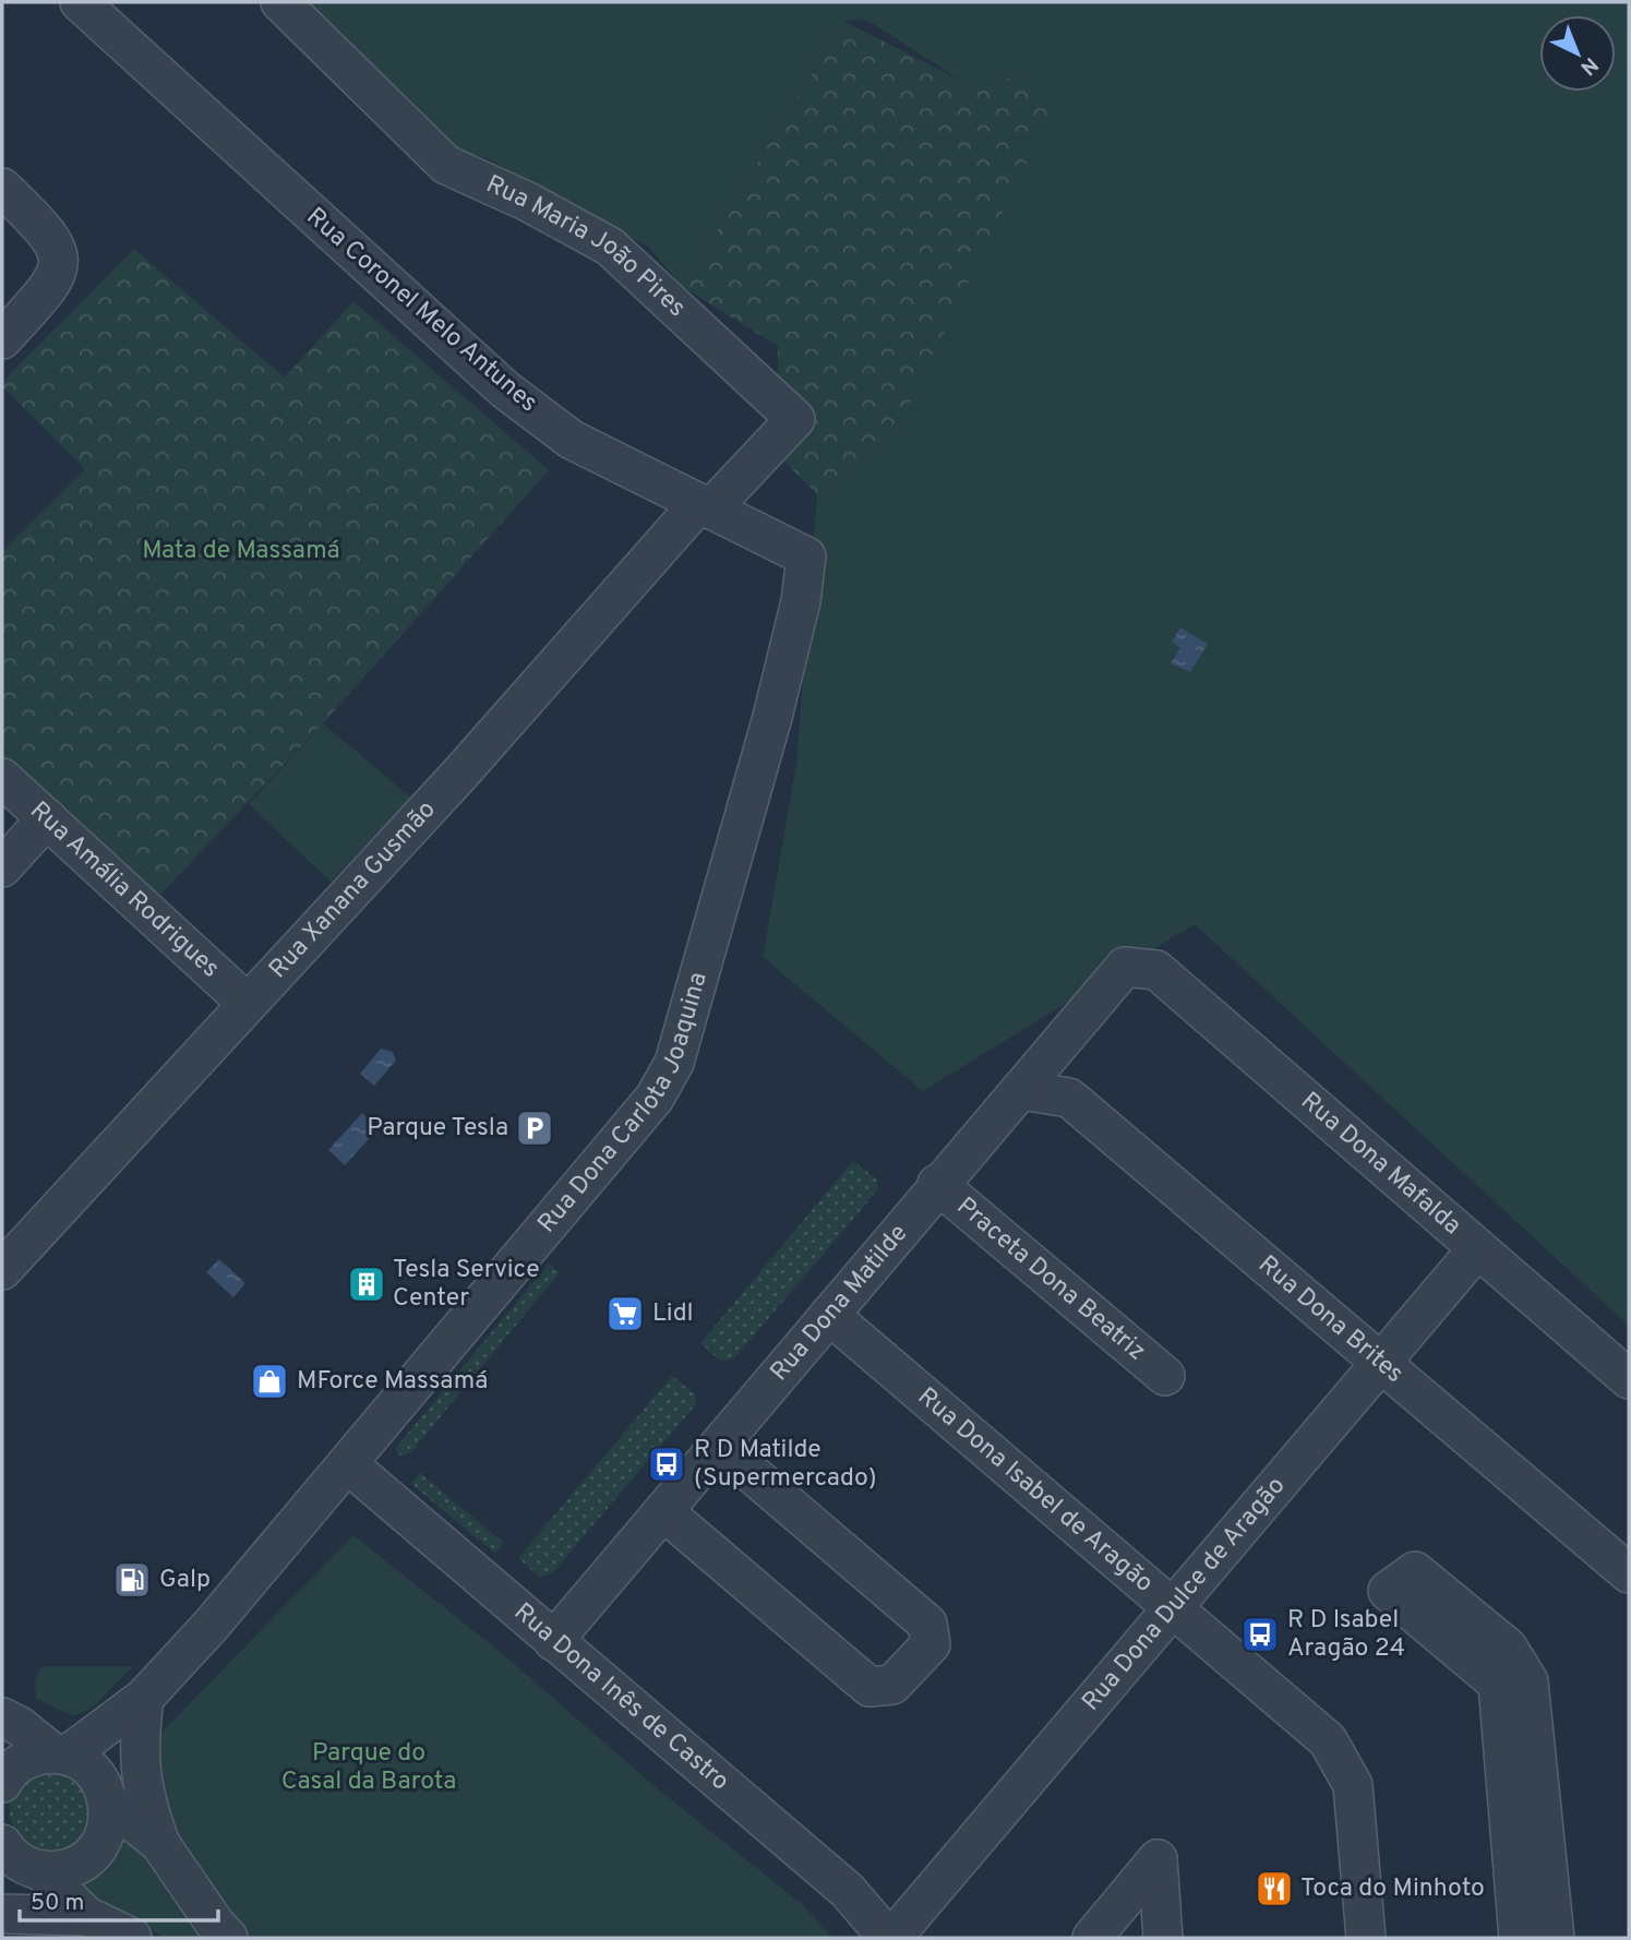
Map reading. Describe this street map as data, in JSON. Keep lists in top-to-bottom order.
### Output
{
  "streets": {
    "street": [
      "Rua Maria João Pires",
      "Rua Coronel Melo Antunes",
      "Rua Xanana Gusmão",
      "Rua Amália Rodrigues",
      "Rua Dona Carlota Joaquina",
      "Rua Dona Mafalda",
      "Praceta Dona Beatriz",
      "Rua Dona Matilde",
      "Rua Dona Brites",
      "Rua Dona Isabel de Aragão",
      "Rua Dona Dulce de Aragão",
      "Rua Dona Inês de Castro"
    ]
  },
  "crossings": [
    ["Rua Maria João Pires", "Rua Coronel Melo Antunes"],
    ["Rua Maria João Pires", "Rua Xanana Gusmão"],
    ["Rua Coronel Melo Antunes", "Rua Xanana Gusmão"],
    ["Rua Coronel Melo Antunes", "Rua Dona Carlota Joaquina"],
    ["Rua Xanana Gusmão", "Rua Amália Rodrigues"],
    ["Rua Dona Carlota Joaquina", "Rua Dona Inês de Castro"],
    ["Rua Dona Mafalda", "Rua Dona Matilde"],
    ["Rua Dona Mafalda", "Rua Dona Dulce de Aragão"],
    ["Praceta Dona Beatriz", "Rua Dona Matilde"],
    ["Rua Dona Matilde", "Rua Dona Brites"],
    ["Rua Dona Matilde", "Rua Dona Isabel de Aragão"],
    ["Rua Dona Matilde", "Rua Dona Inês de Castro"],
    ["Rua Dona Brites", "Rua Dona Dulce de Aragão"],
    ["Rua Dona Isabel de Aragão", "Rua Dona Dulce de Aragão"],
    ["Rua Dona Dulce de Aragão", "Rua Dona Inês de Castro"]
  ],
  "parks": ["Mata de Massamá", "Parque do Casal da Barota"],
  "places": {
    "parking": ["Parque Tesla"],
    "building": ["Tesla Service Center"],
    "supermarket": ["Lidl"],
    "shop": ["MForce Massamá"],
    "bus stop": ["R D Matilde (Supermercado)", "R D Isabel Aragão 24"],
    "fuel station": ["Galp"],
    "restaurant": ["Toca do Minhoto"]
  },
  "scale_bar": "50 m",
  "north": "bottom right"
}
